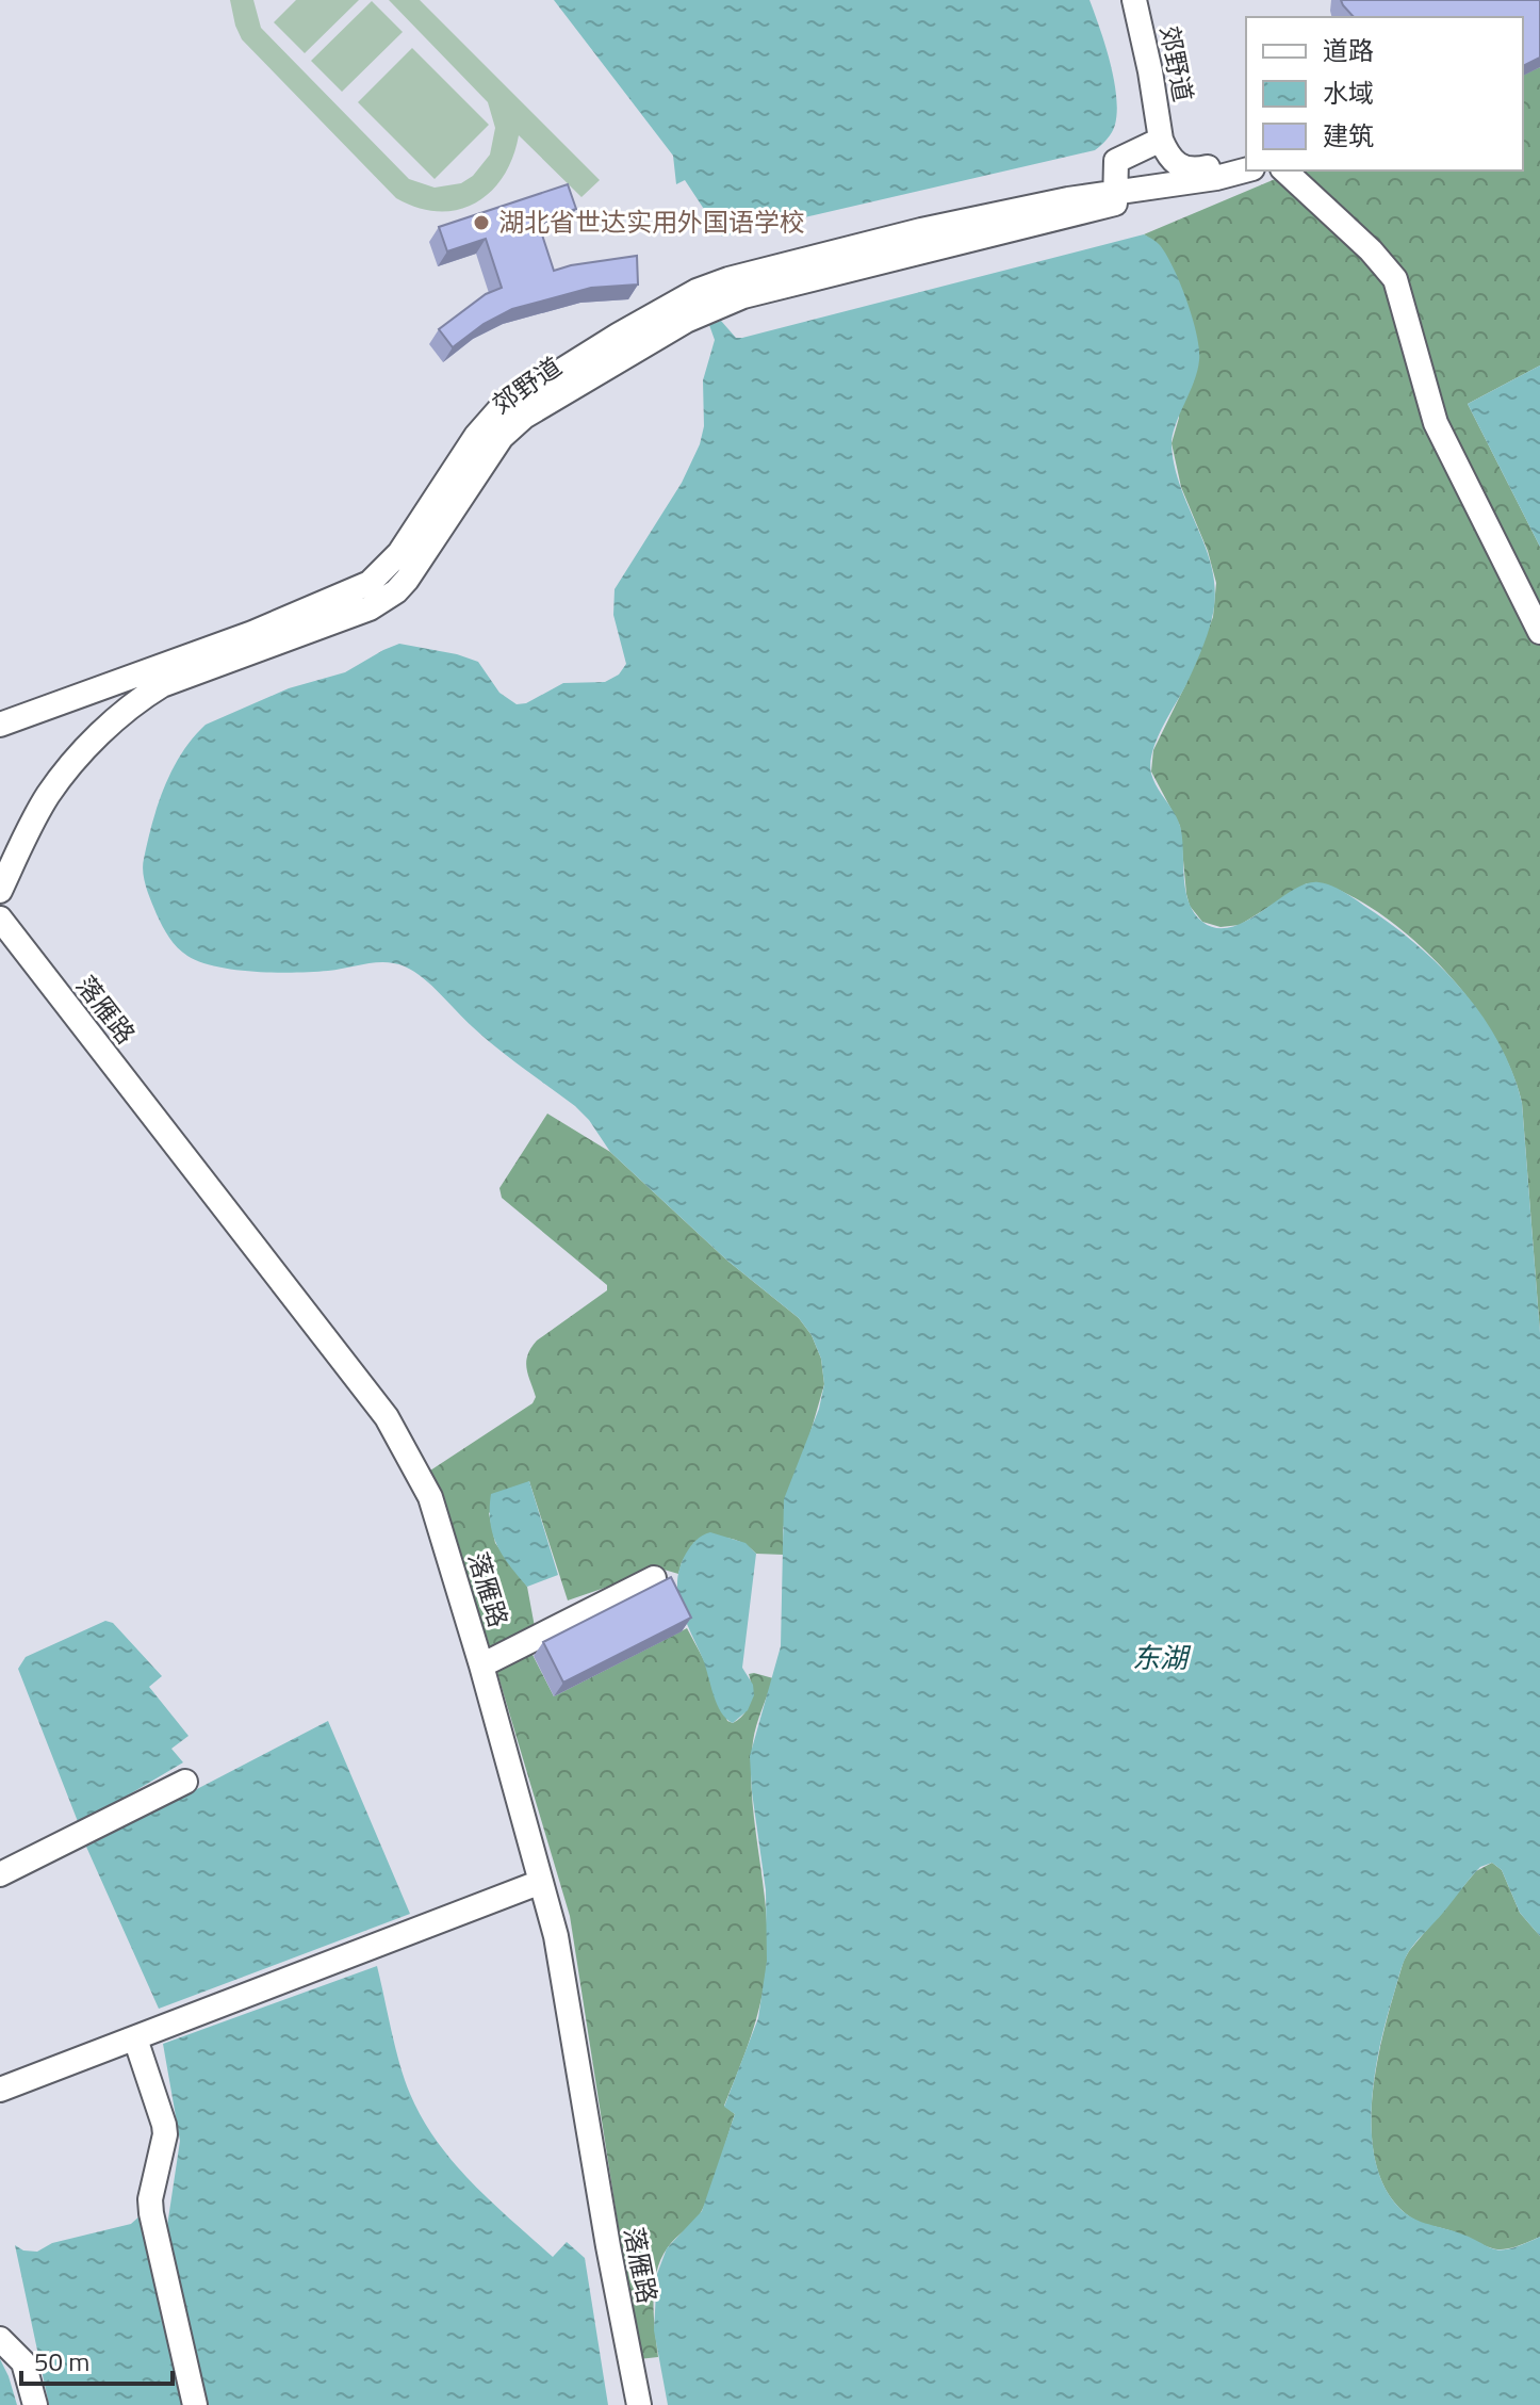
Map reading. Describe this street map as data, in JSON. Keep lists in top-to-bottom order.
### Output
{
  "streets": {
    "street": ["郊野道", "落雁路"]
  },
  "water": ["东湖"],
  "places": ["湖北省世达实用外国语学校"],
  "legend": ["道路", "水域", "建筑"],
  "scale_bar": "50 m"
}
